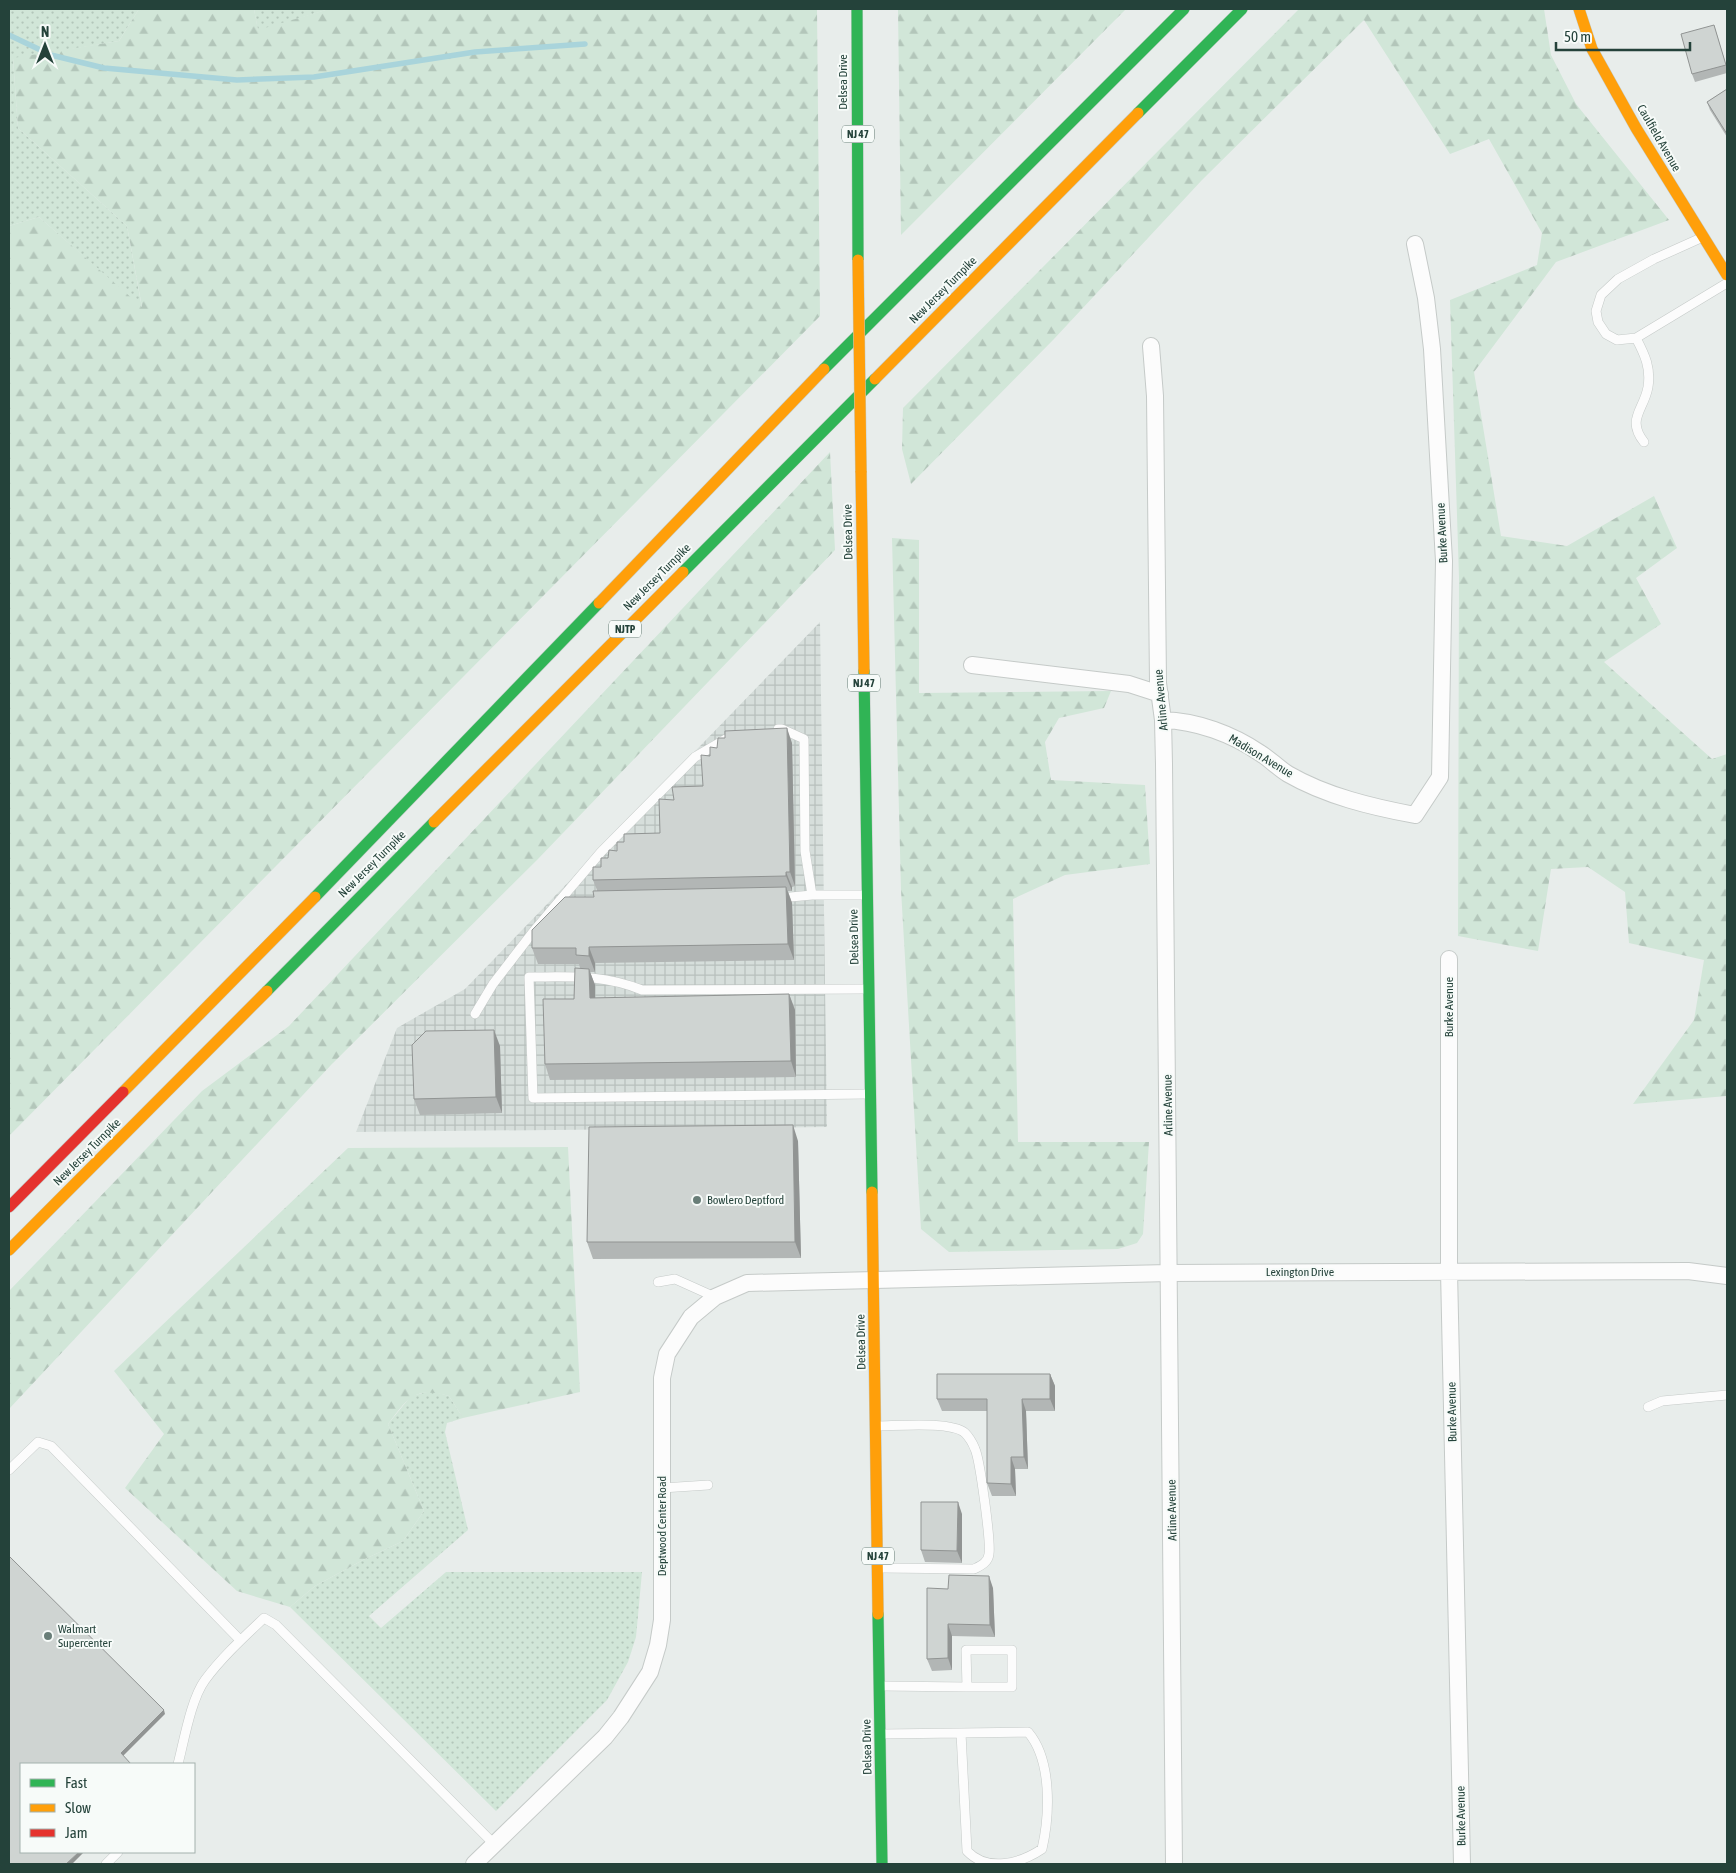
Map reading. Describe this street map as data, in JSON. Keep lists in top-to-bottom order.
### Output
{
  "streets": {
    "main road": [
      "Delsea Drive",
      "NJ 47",
      "Caulfield Avenue",
      "New Jersey Turnpike",
      "NJTP"
    ],
    "street": [
      "Burke Avenue",
      "Arline Avenue",
      "Madison Avenue",
      "Lexington Drive",
      "Deptwood Center Road"
    ]
  },
  "crossings": [
    ["Delsea Drive", "Lexington Drive"],
    ["Delsea Drive", "Deptwood Center Road"],
    ["Burke Avenue", "Madison Avenue"],
    ["Burke Avenue", "Lexington Drive"],
    ["Arline Avenue", "Madison Avenue"],
    ["Arline Avenue", "Lexington Drive"],
    ["Lexington Drive", "Deptwood Center Road"]
  ],
  "places": ["Bowlero Deptford", "Walmart Supercenter"],
  "legend": ["Fast", "Slow", "Jam"],
  "scale_bar": "50 m",
  "north": "top"
}
